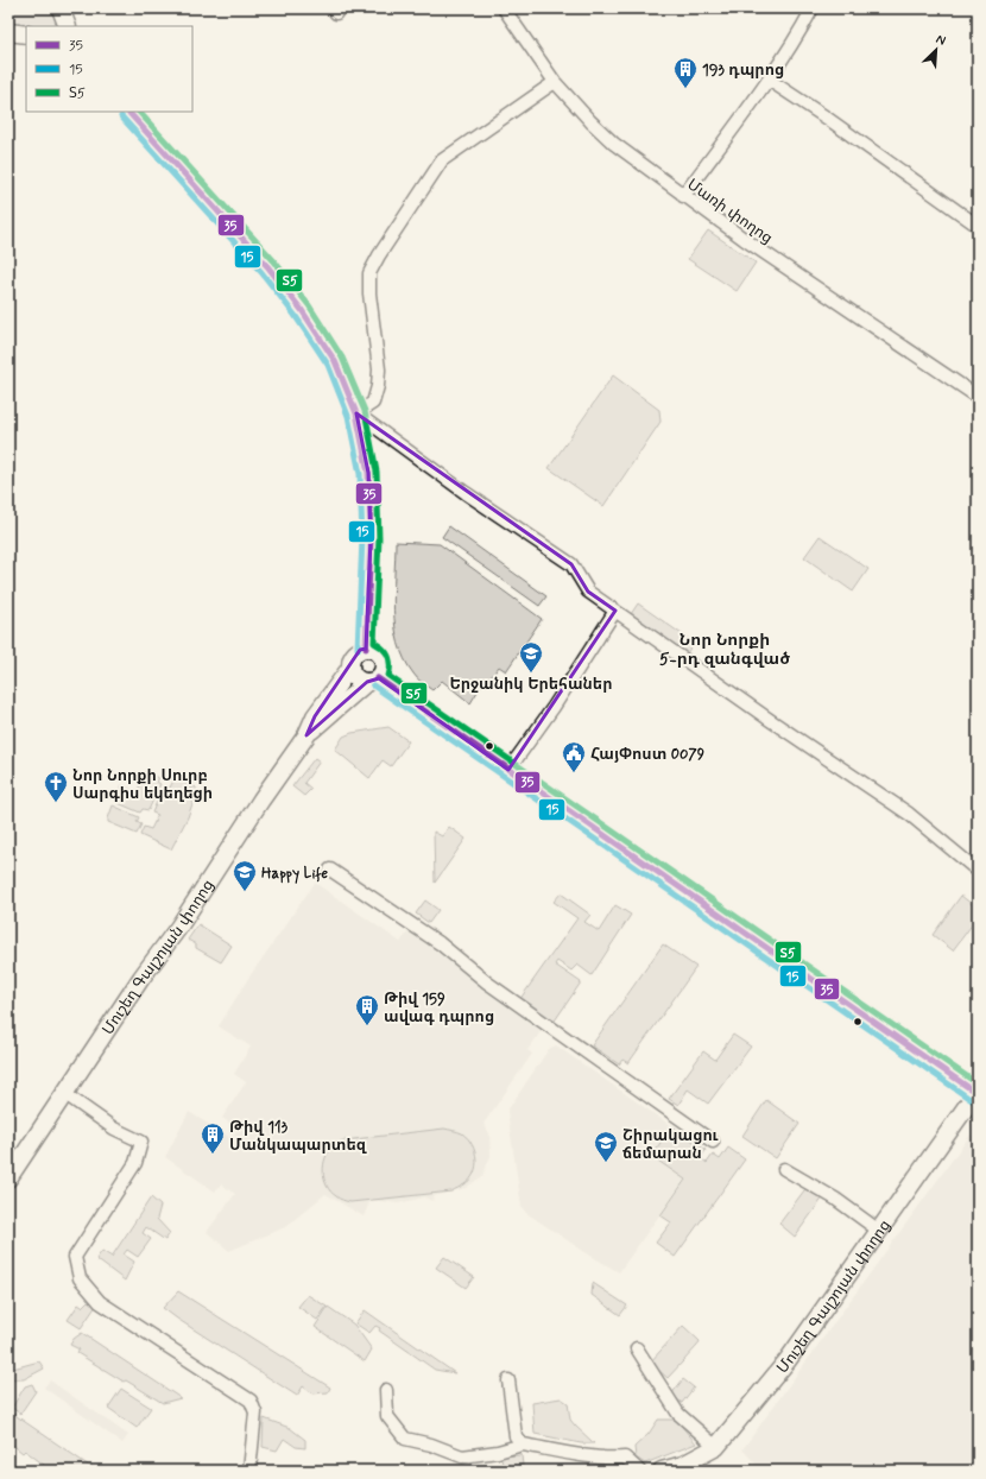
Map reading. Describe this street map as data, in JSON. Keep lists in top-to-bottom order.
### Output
{
  "streets": {
    "main road": ["Մուշեղ Գալշոյան փողոց"],
    "street": ["Մառի փողոց"]
  },
  "districts": ["Նոր Նորքի 5-րդ զանգված"],
  "places": {
    "building": ["193 դպրոց", "Թիվ 159 ավագ դպրոց", "Թիվ 113 Մանկապարտեզ"],
    "school or university": ["Երջանիկ Երեհաներ", "Happy Life", "Շիրակացու ճեմարան"],
    "public building": ["ՀայՓոստ 0079"],
    "church": ["Նոր Նորքի Սուրբ Սարգիս եկեղեցի"]
  },
  "lines": ["transit line 35", "transit line Տ5", "transit line 15"],
  "legend": ["35", "15", "Տ5"],
  "north": "top right"
}
